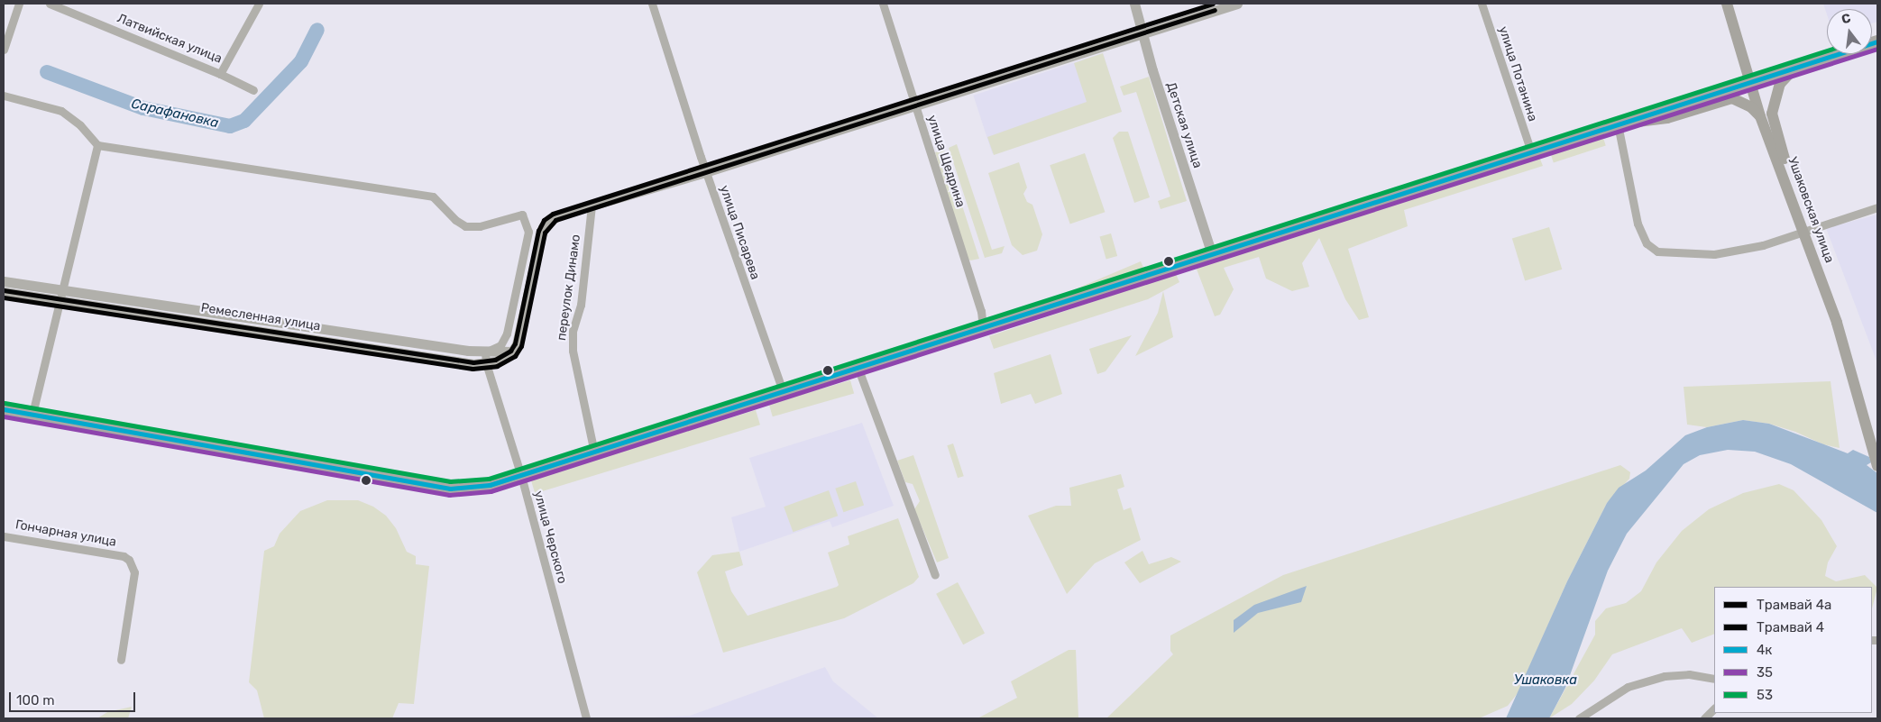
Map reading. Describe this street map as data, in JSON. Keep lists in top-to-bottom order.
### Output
{
  "streets": {
    "main road": ["Ушаковская улица"],
    "street": [
      "Латвийская улица",
      "улица Потанина",
      "Детская улица",
      "улица Щедрина",
      "улица Писарева",
      "переулок Динамо",
      "Ремесленная улица",
      "Гончарная улица",
      "улица Черского"
    ]
  },
  "crossings": [
    ["Ремесленная улица", "улица Черского"]
  ],
  "water": ["Сарафановка", "Ушаковка"],
  "lines": [
    "tram line 4a",
    "tram line 4",
    "transit line 4к",
    "transit line 35",
    "transit line 53"
  ],
  "legend": [
    "Трамвай 4a",
    "Трамвай 4",
    "4к",
    "35",
    "53"
  ],
  "scale_bar": "100 m",
  "north": "top"
}
